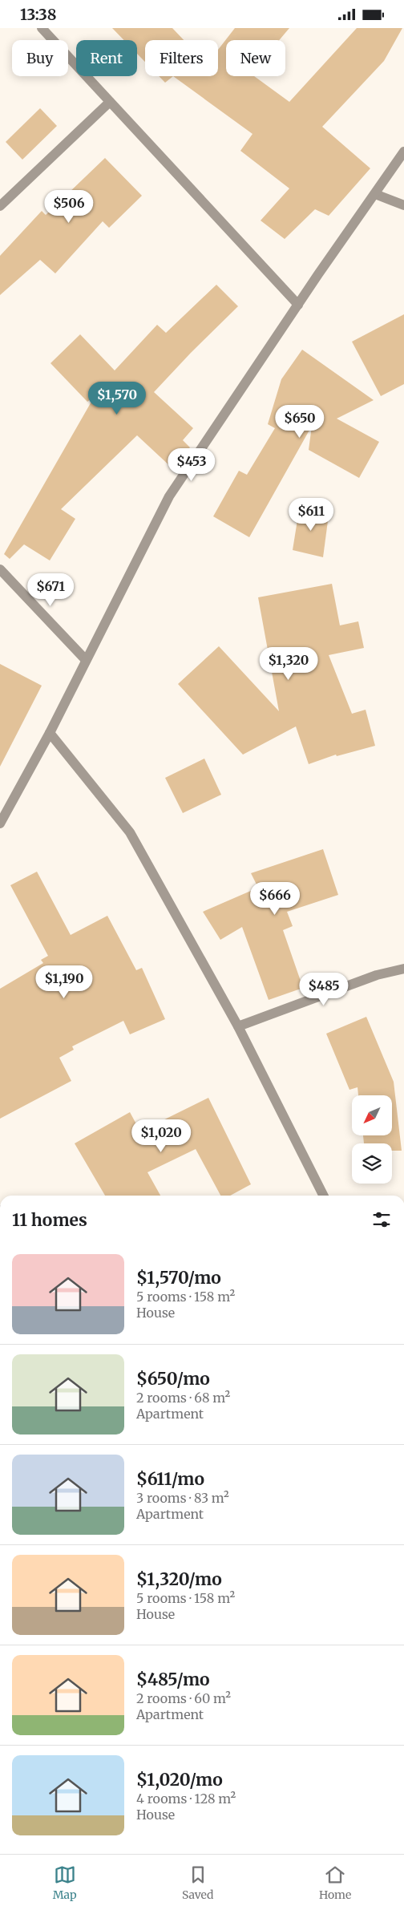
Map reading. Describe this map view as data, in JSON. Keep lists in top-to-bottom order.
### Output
{
  "north": "bottom left",
  "page": {
    "status": "13:38",
    "chip": [
      "Buy",
      "Rent",
      "Filters",
      "New"
    ],
    "price": [
      "$506",
      "$1,570",
      "$650",
      "$453",
      "$611",
      "$671",
      "$1,320",
      "$666",
      "$1,190",
      "$485",
      "$1,020"
    ],
    "heading": "11 homes",
    "list": [
      {
        "name": "$1,570/mo",
        "note": "5 rooms · 158 m² · House"
      },
      {
        "name": "$650/mo",
        "note": "2 rooms · 68 m² · Apartment"
      },
      {
        "name": "$611/mo",
        "note": "3 rooms · 83 m² · Apartment"
      },
      {
        "name": "$1,320/mo",
        "note": "5 rooms · 158 m² · House"
      },
      {
        "name": "$485/mo",
        "note": "2 rooms · 60 m² · Apartment"
      },
      {
        "name": "$1,020/mo",
        "note": "4 rooms · 128 m² · House"
      }
    ],
    "tabs": ["Map", "Saved", "Home"]
  }
}
